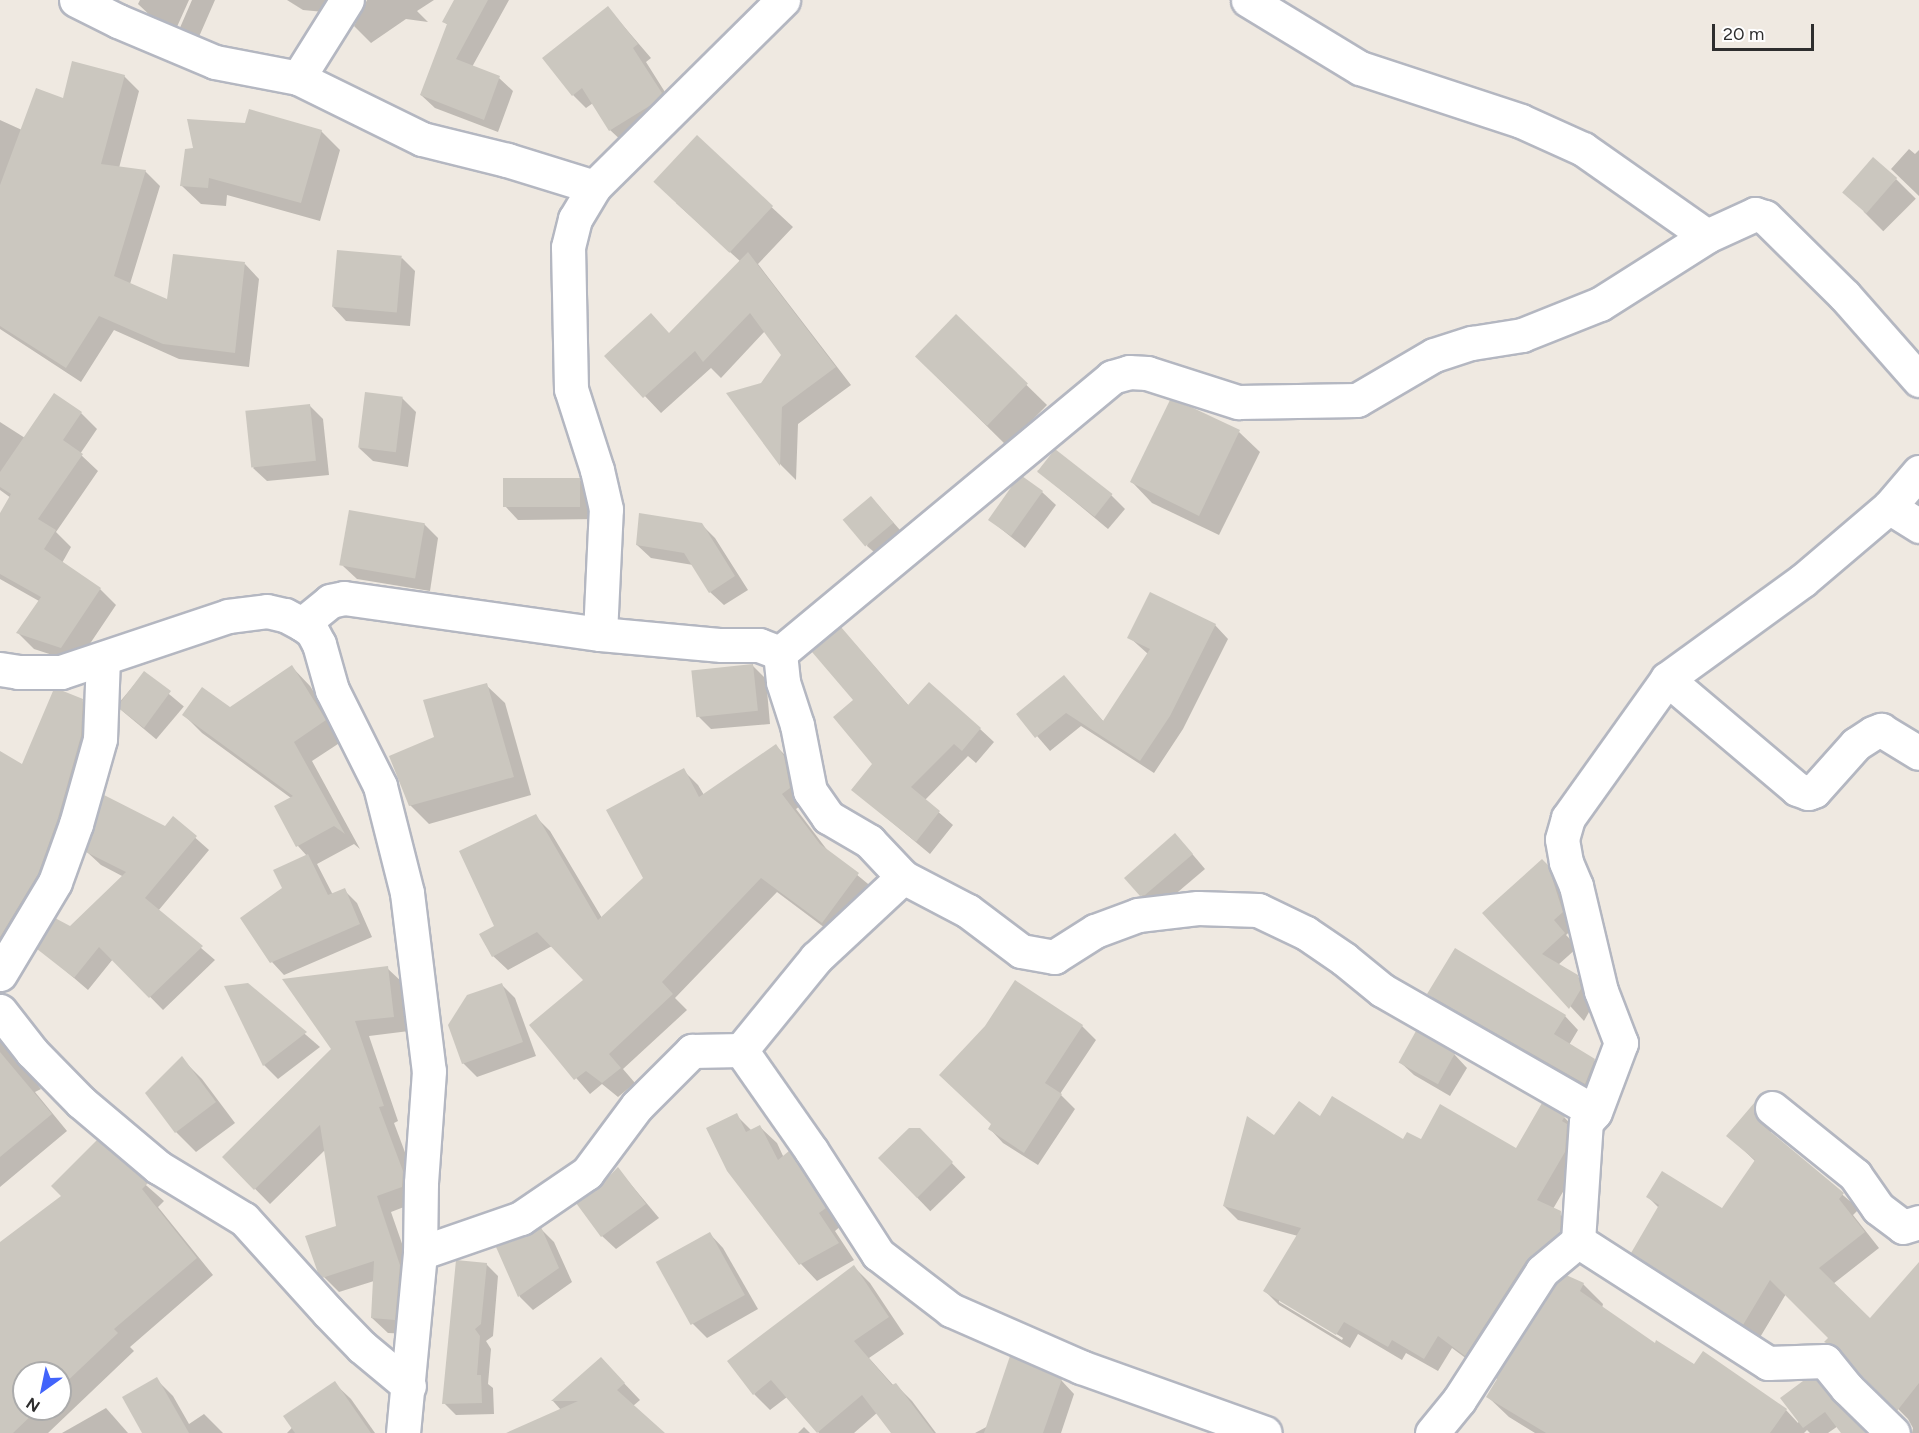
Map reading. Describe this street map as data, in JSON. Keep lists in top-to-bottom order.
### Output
{
  "scale_bar": "20 m",
  "north": "bottom left"
}
